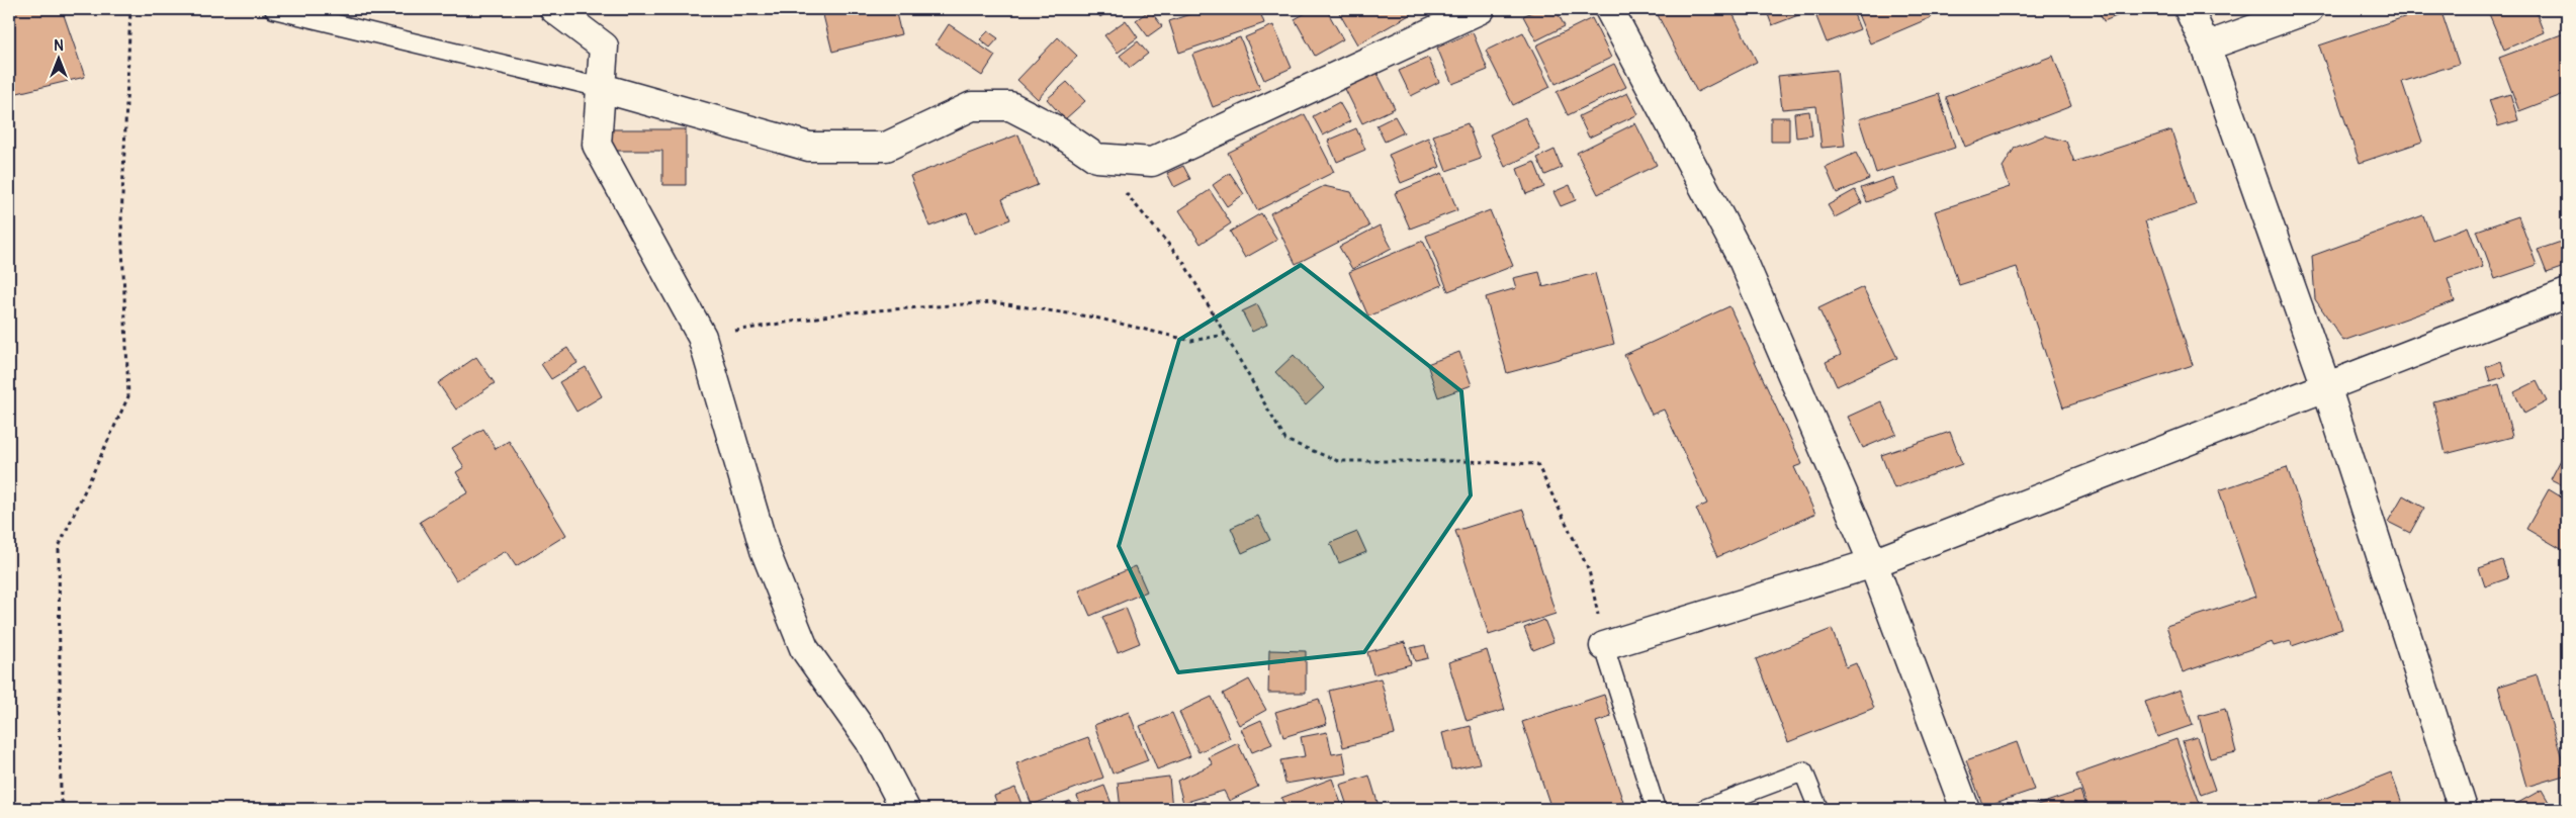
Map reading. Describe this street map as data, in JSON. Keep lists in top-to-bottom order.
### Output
{
  "north": "top"
}
